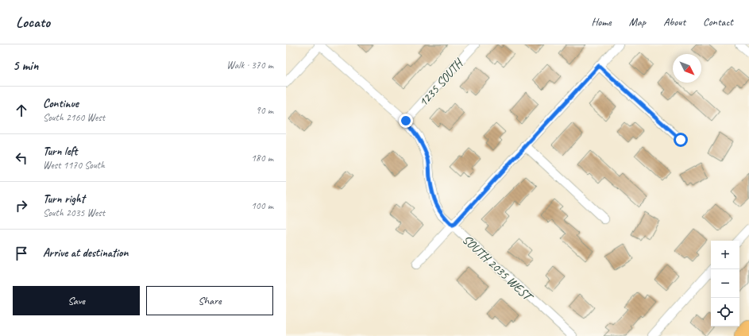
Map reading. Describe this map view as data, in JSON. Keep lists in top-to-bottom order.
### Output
{
  "streets": {
    "street": ["1235 SOUTH", "SOUTH 2035 WEST"]
  },
  "crossings": [
    ["1235 SOUTH", "SOUTH 2035 WEST"]
  ],
  "north": "bottom right",
  "page": {
    "header": "Locato",
    "nav": [
      "Home",
      "Map",
      "About",
      "Contact"
    ],
    "heading": ["5 min", "Walk · 370 m"],
    "list": [
      ["Continue", "South 2160 West", "90 m"],
      ["Turn left", "West 1170 South", "180 m"],
      ["Turn right", "South 2035 West", "100 m"],
      "Arrive at destination"
    ],
    "map_buttons": ["+", "−"],
    "buttons": ["Save", "Share"]
  }
}
